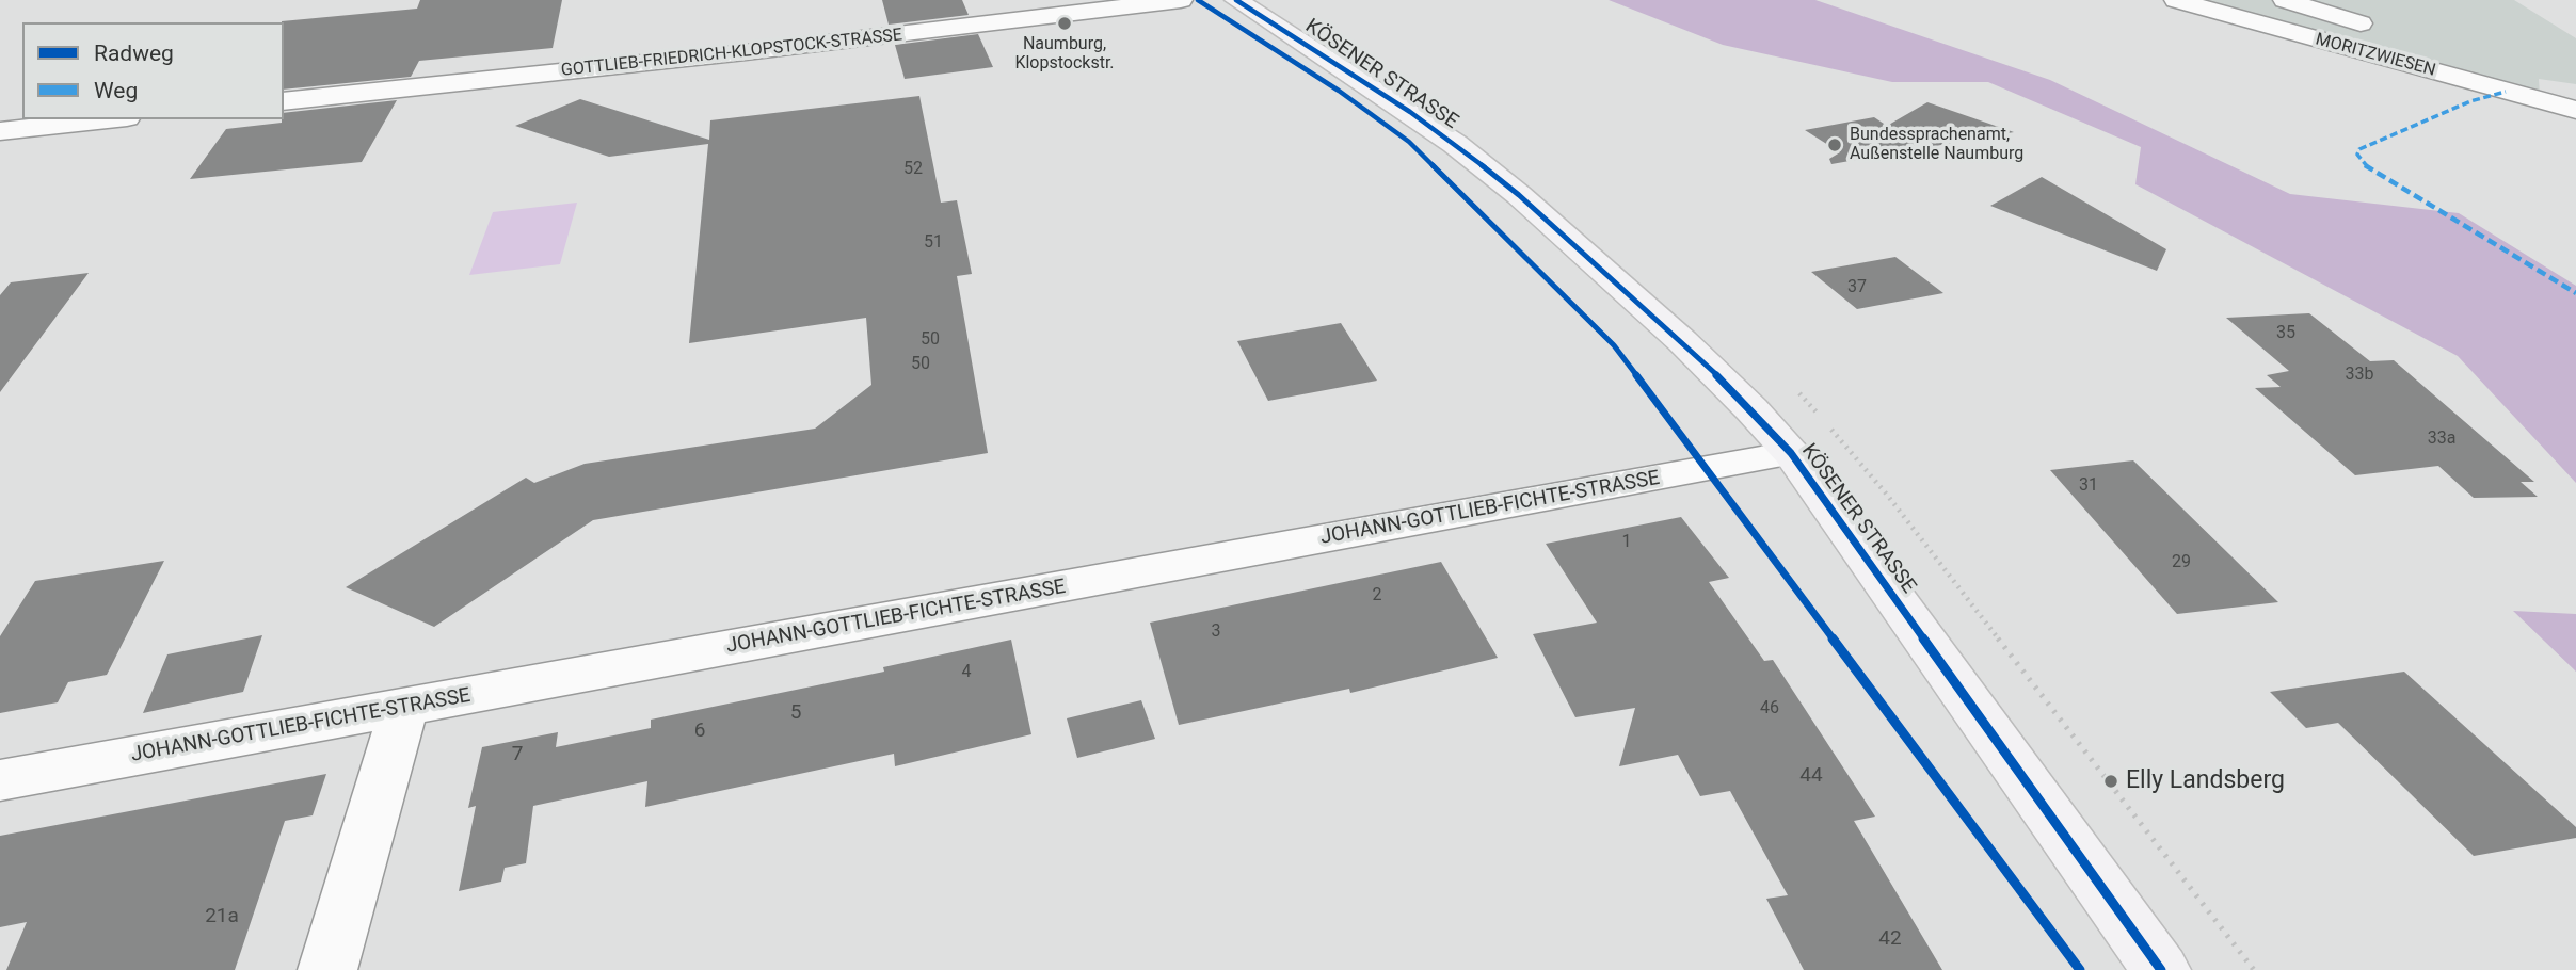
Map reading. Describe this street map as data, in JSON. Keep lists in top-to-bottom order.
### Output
{
  "streets": {
    "main road": ["KÖSENER STRASSE"],
    "street": ["GOTTLIEB-FRIEDRICH-KLOPSTOCK-STRASSE", "MORITZWIESEN", "JOHANN-GOTTLIEB-FICHTE-STRASSE"]
  },
  "crossings": [
    ["KÖSENER STRASSE", "JOHANN-GOTTLIEB-FICHTE-STRASSE"]
  ],
  "places": ["Naumburg, Klopstockstr.", "Bundessprachenamt, Außenstelle Naumburg", "Elly Landsberg"],
  "house_numbers": [
    "52",
    "51",
    "37",
    "35",
    "50",
    "50",
    "33b",
    "33a",
    "31",
    "1",
    "29",
    "2",
    "3",
    "4",
    "46",
    "5",
    "6",
    "7",
    "44",
    "21a",
    "42"
  ],
  "legend": ["Radweg", "Weg"]
}
